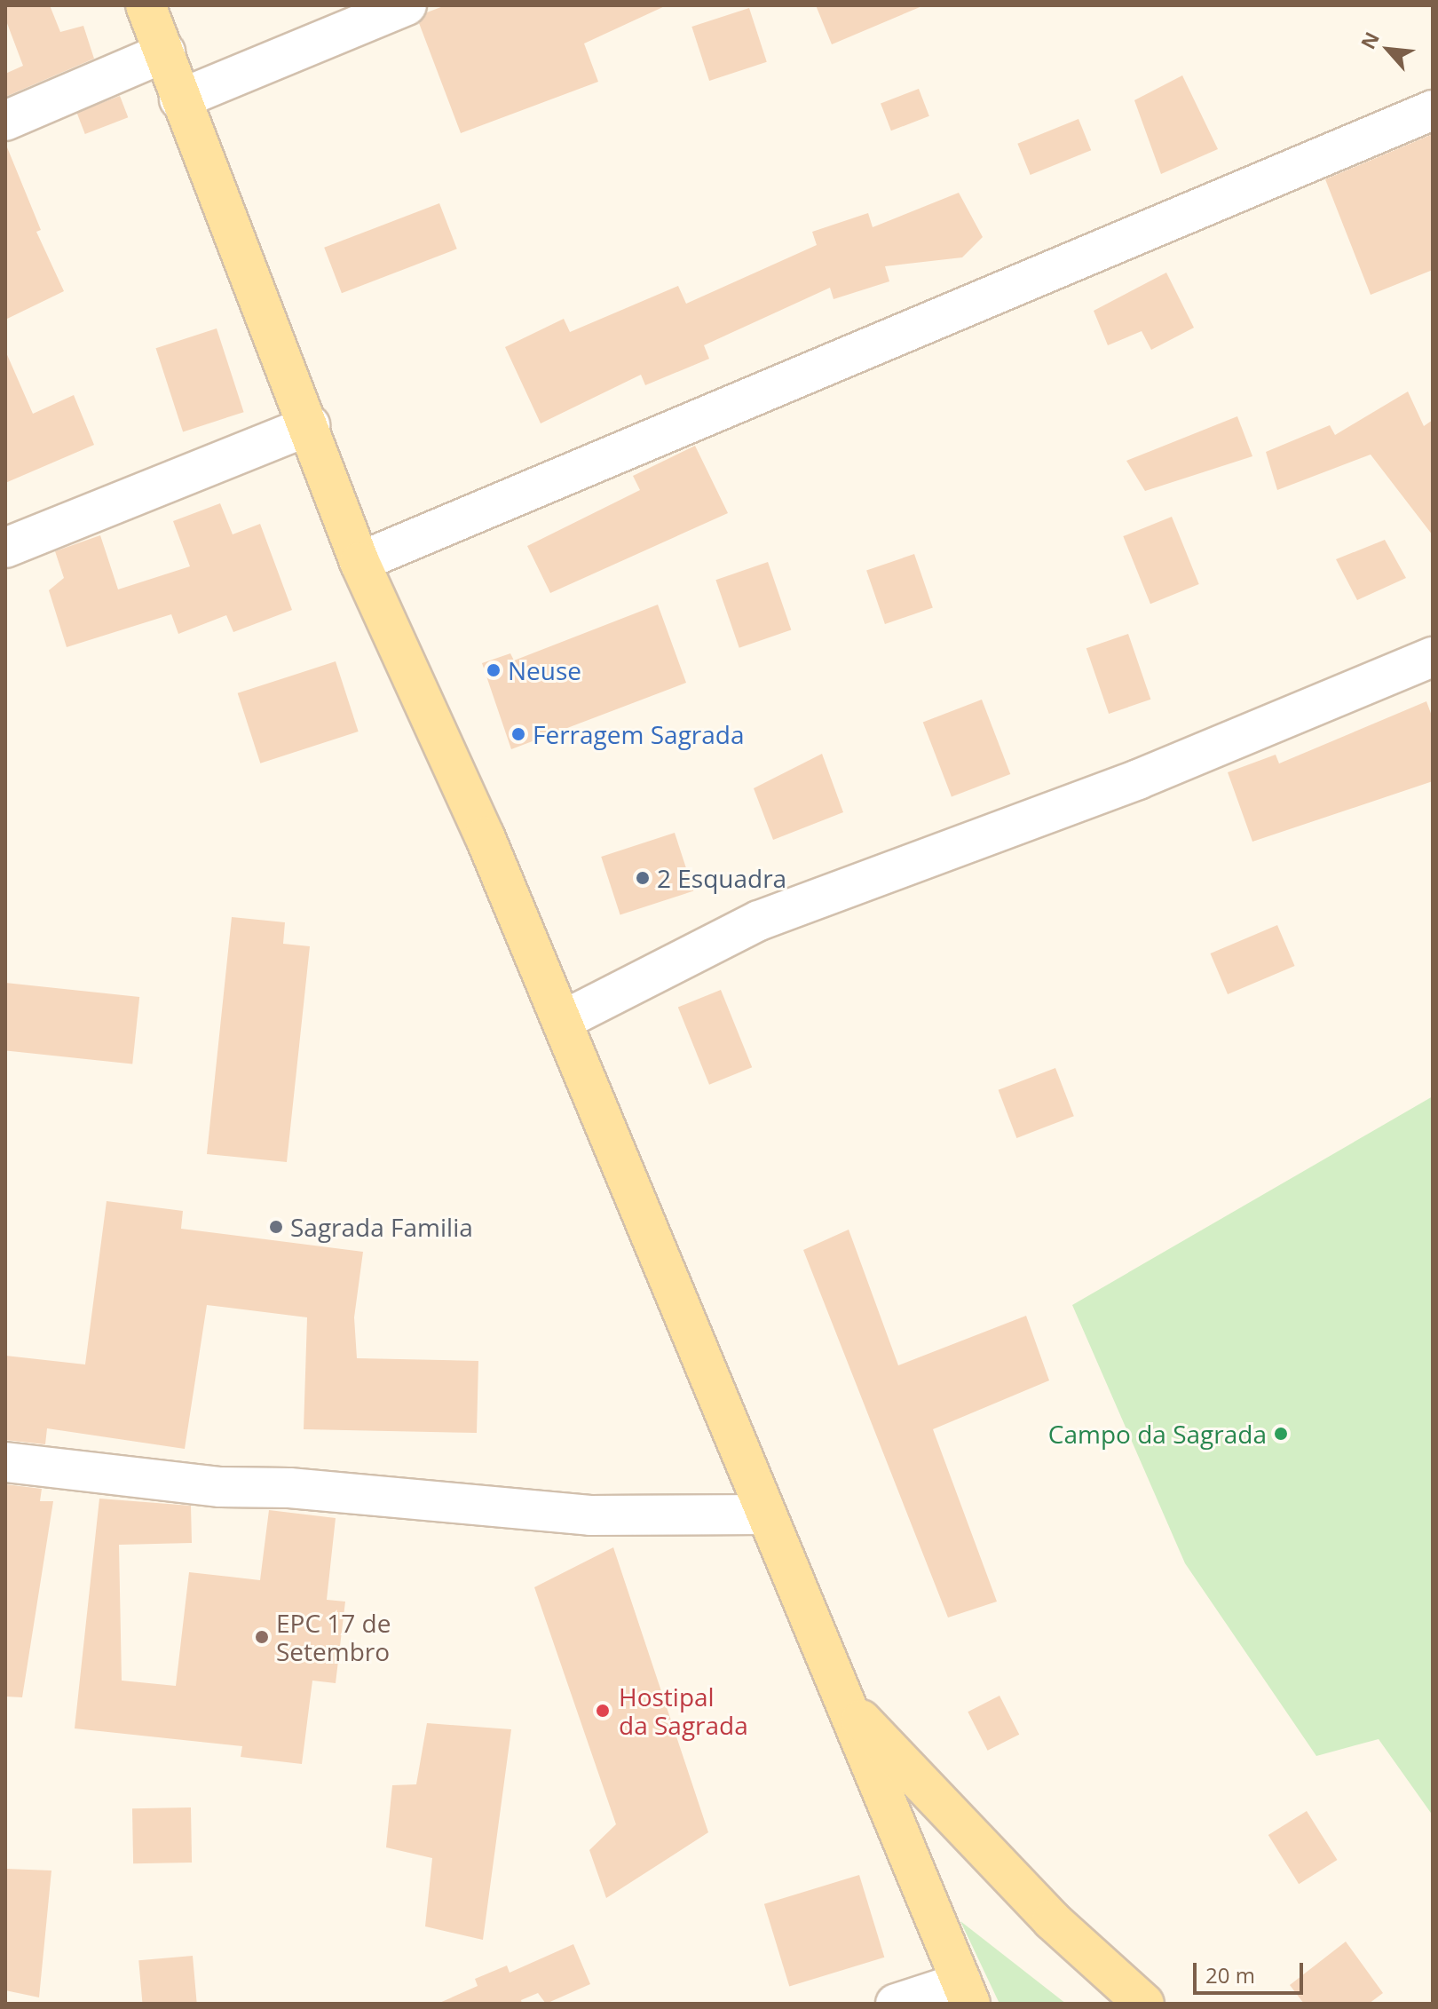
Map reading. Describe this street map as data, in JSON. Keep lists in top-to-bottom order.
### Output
{
  "places": [
    "Neuse",
    "Ferragem Sagrada",
    "2 Esquadra",
    "Sagrada Familia",
    "Campo da Sagrada",
    "EPC 17 de Setembro",
    "Hostipal da Sagrada"
  ],
  "scale_bar": "20 m",
  "north": "top left"
}
